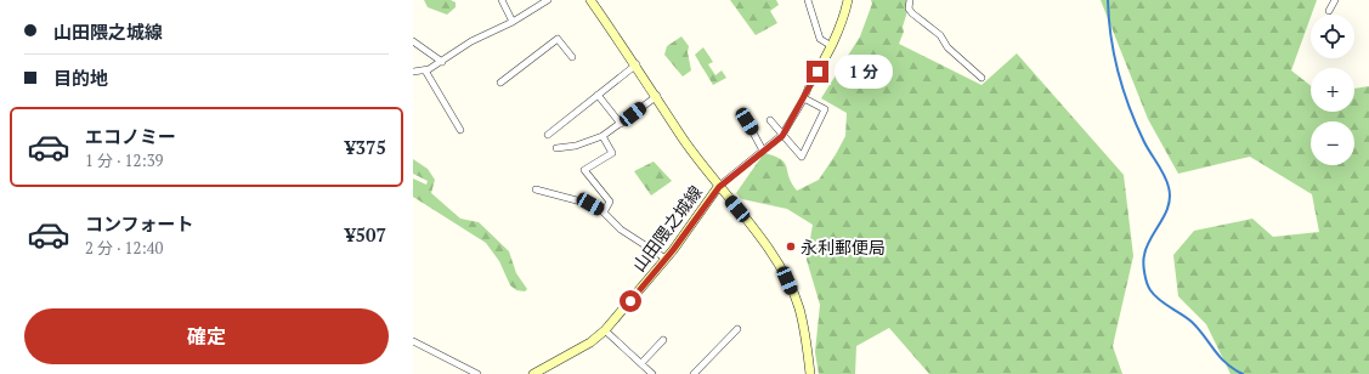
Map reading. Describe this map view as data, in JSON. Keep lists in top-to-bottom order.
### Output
{
  "streets": {
    "main road": ["山田隈之城線"]
  },
  "places": ["永利郵便局"],
  "page": {
    "banner": ["山田隈之城線", "目的地"],
    "map_buttons": ["+", "−"],
    "bubble": "1 分",
    "list": [
      {
        "name": "エコノミー",
        "note": "1 分 · 12:39",
        "value": "¥375"
      },
      {
        "name": "コンフォート",
        "note": "2 分 · 12:40",
        "value": "¥507"
      }
    ],
    "buttons": "確定"
  }
}
